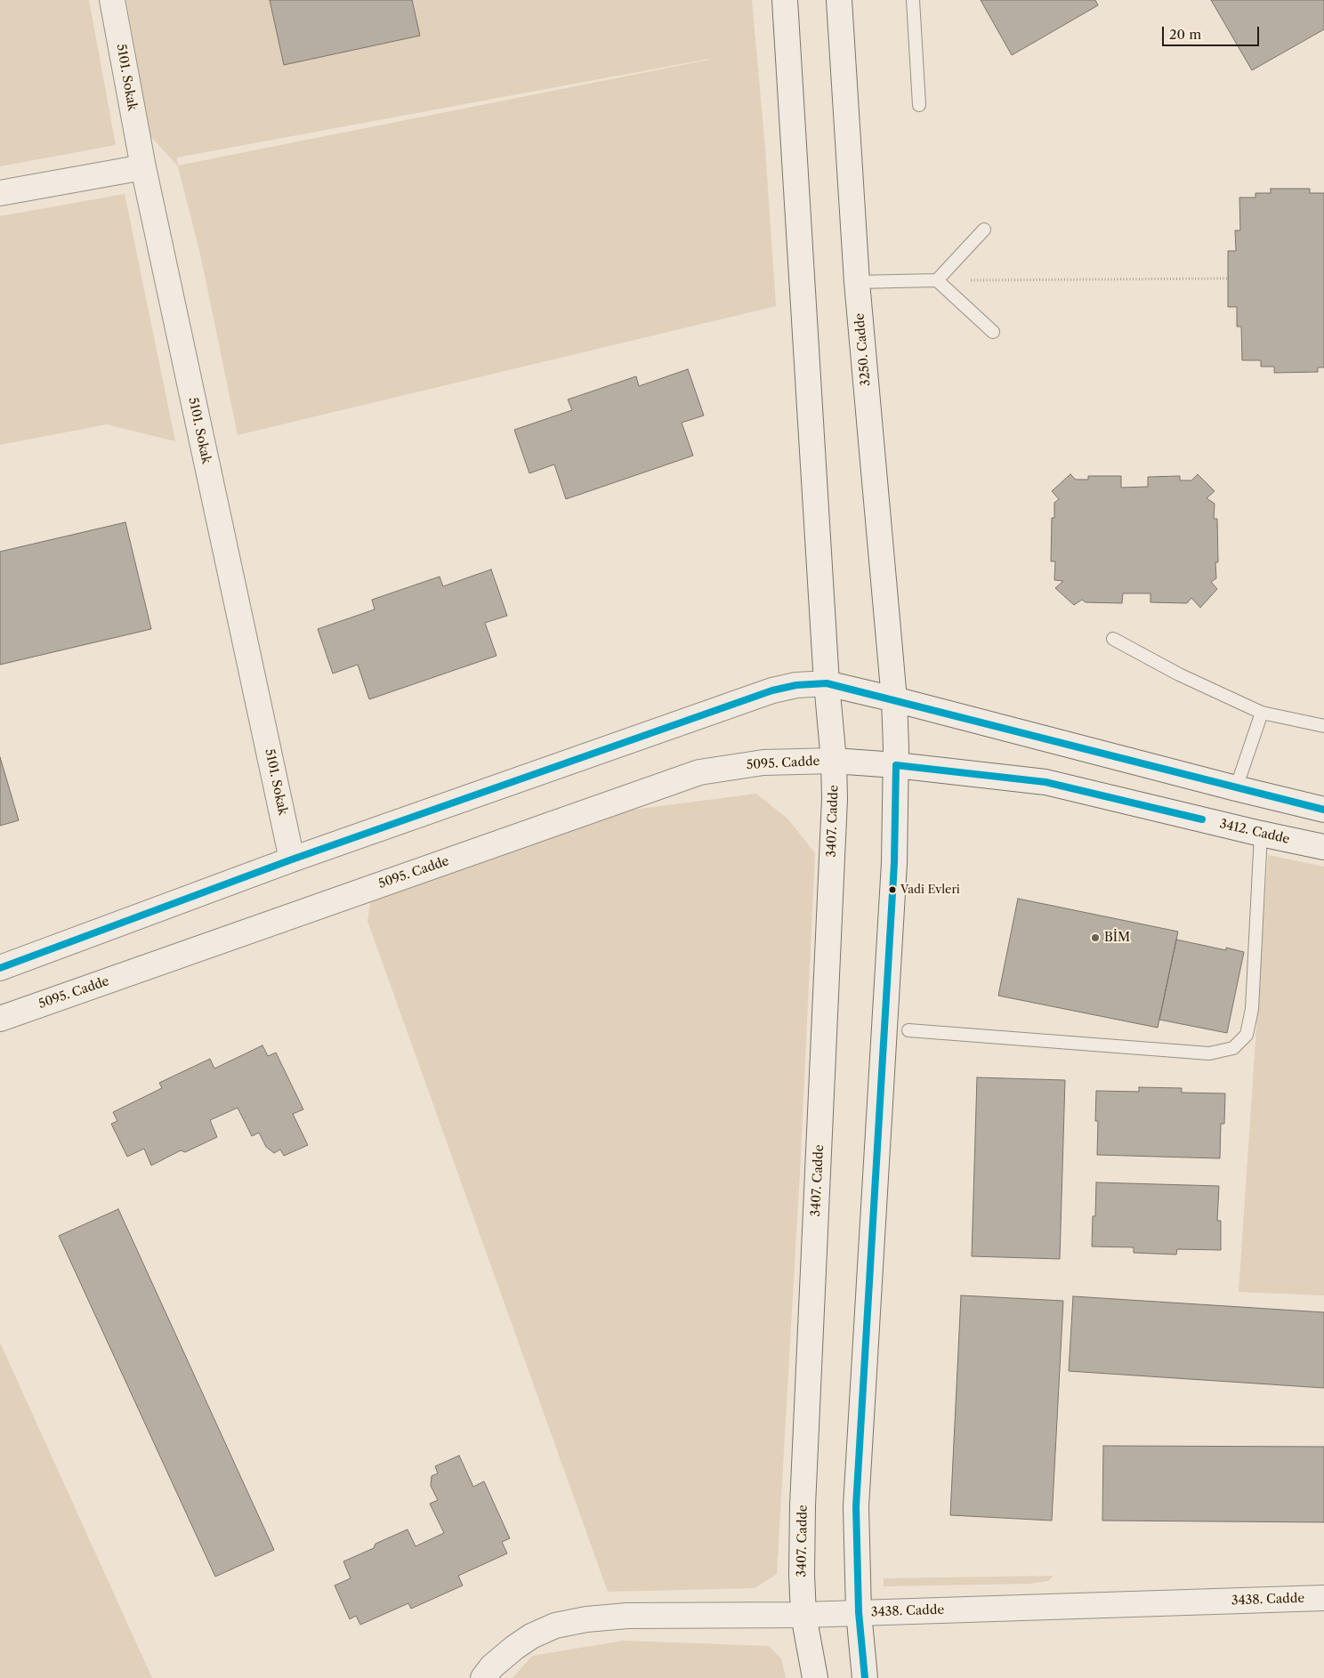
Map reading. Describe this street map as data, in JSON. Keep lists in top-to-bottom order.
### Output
{
  "streets": {
    "street": [
      "5101. Sokak",
      "3250. Cadde",
      "5095. Cadde",
      "3407. Cadde",
      "3412. Cadde",
      "3438. Cadde"
    ]
  },
  "crossings": [
    ["5095. Cadde", "3407. Cadde"],
    ["5095. Cadde", "3412. Cadde"],
    ["3407. Cadde", "3438. Cadde"]
  ],
  "places": ["Vadi Evleri", "BİM"],
  "scale_bar": "20 m"
}
